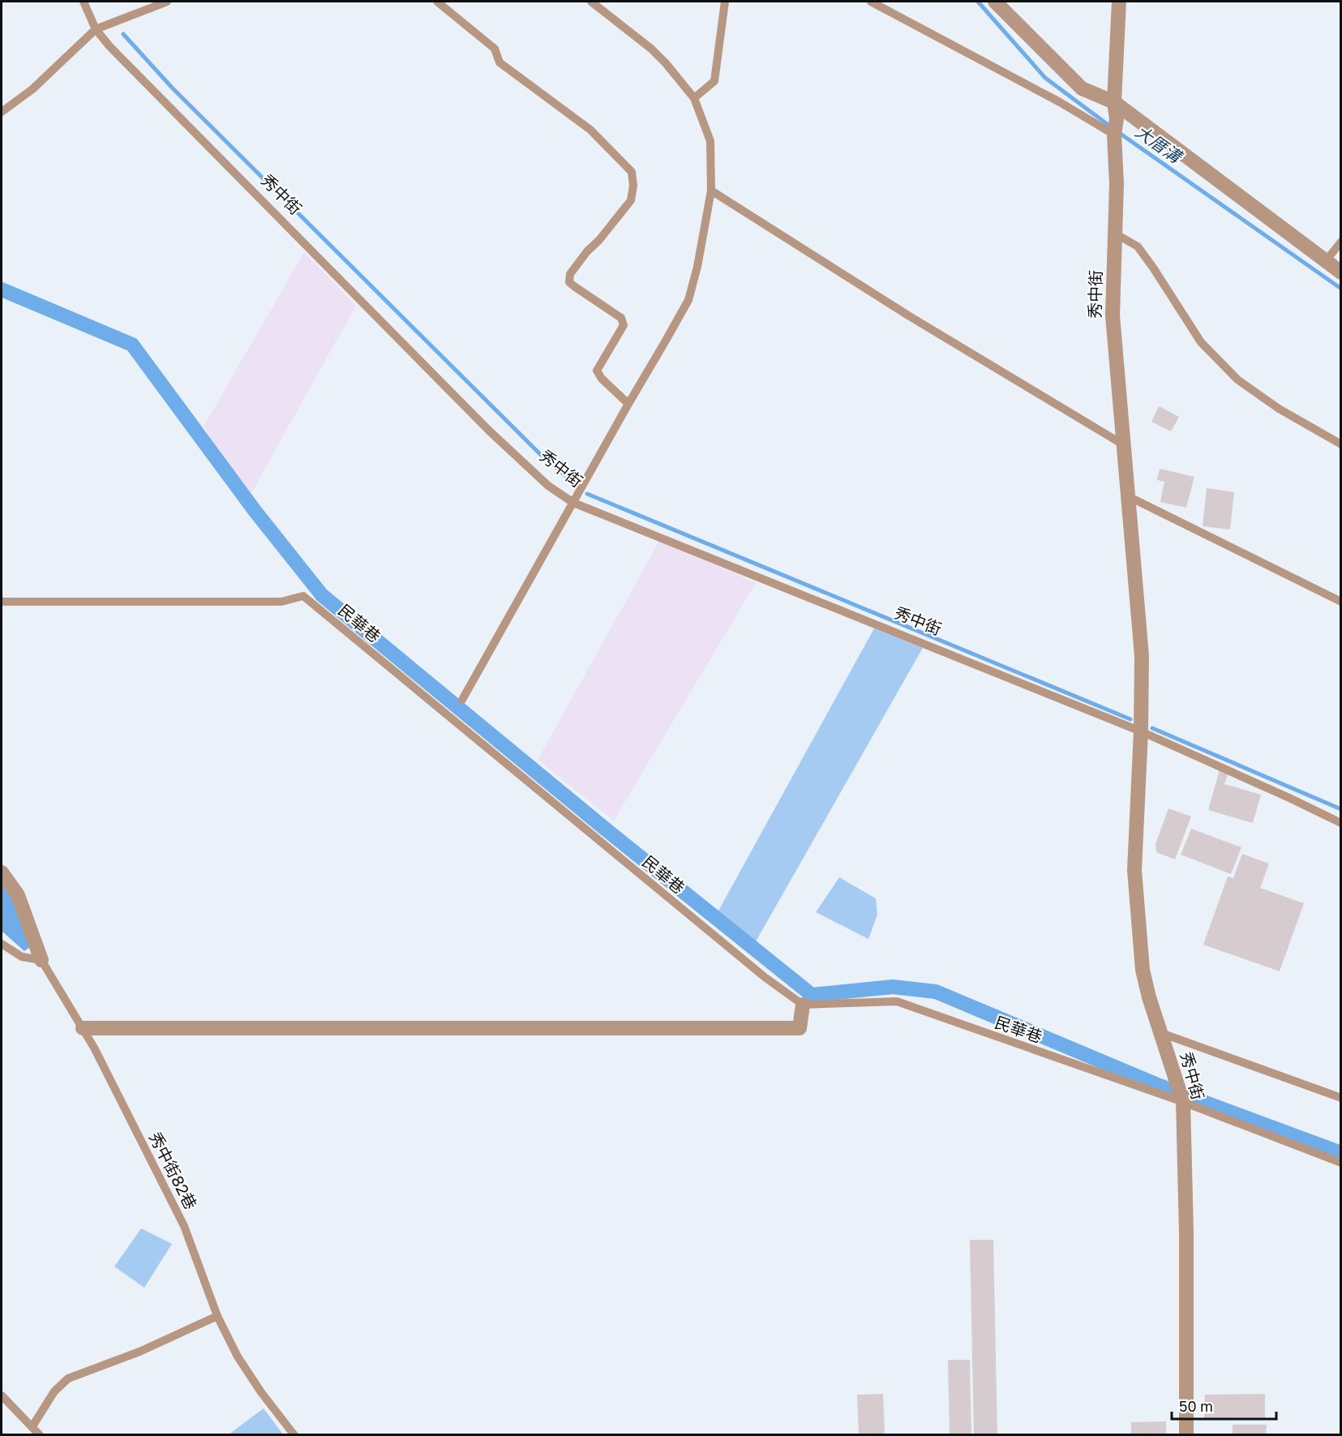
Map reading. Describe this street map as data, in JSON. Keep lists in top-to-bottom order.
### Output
{
  "streets": {
    "street": ["秀中街"],
    "lane": ["民華巷", "秀中街82巷"]
  },
  "crossings": [
    ["秀中街", "民華巷"]
  ],
  "water": ["大厝溝"],
  "scale_bar": "50 m"
}
